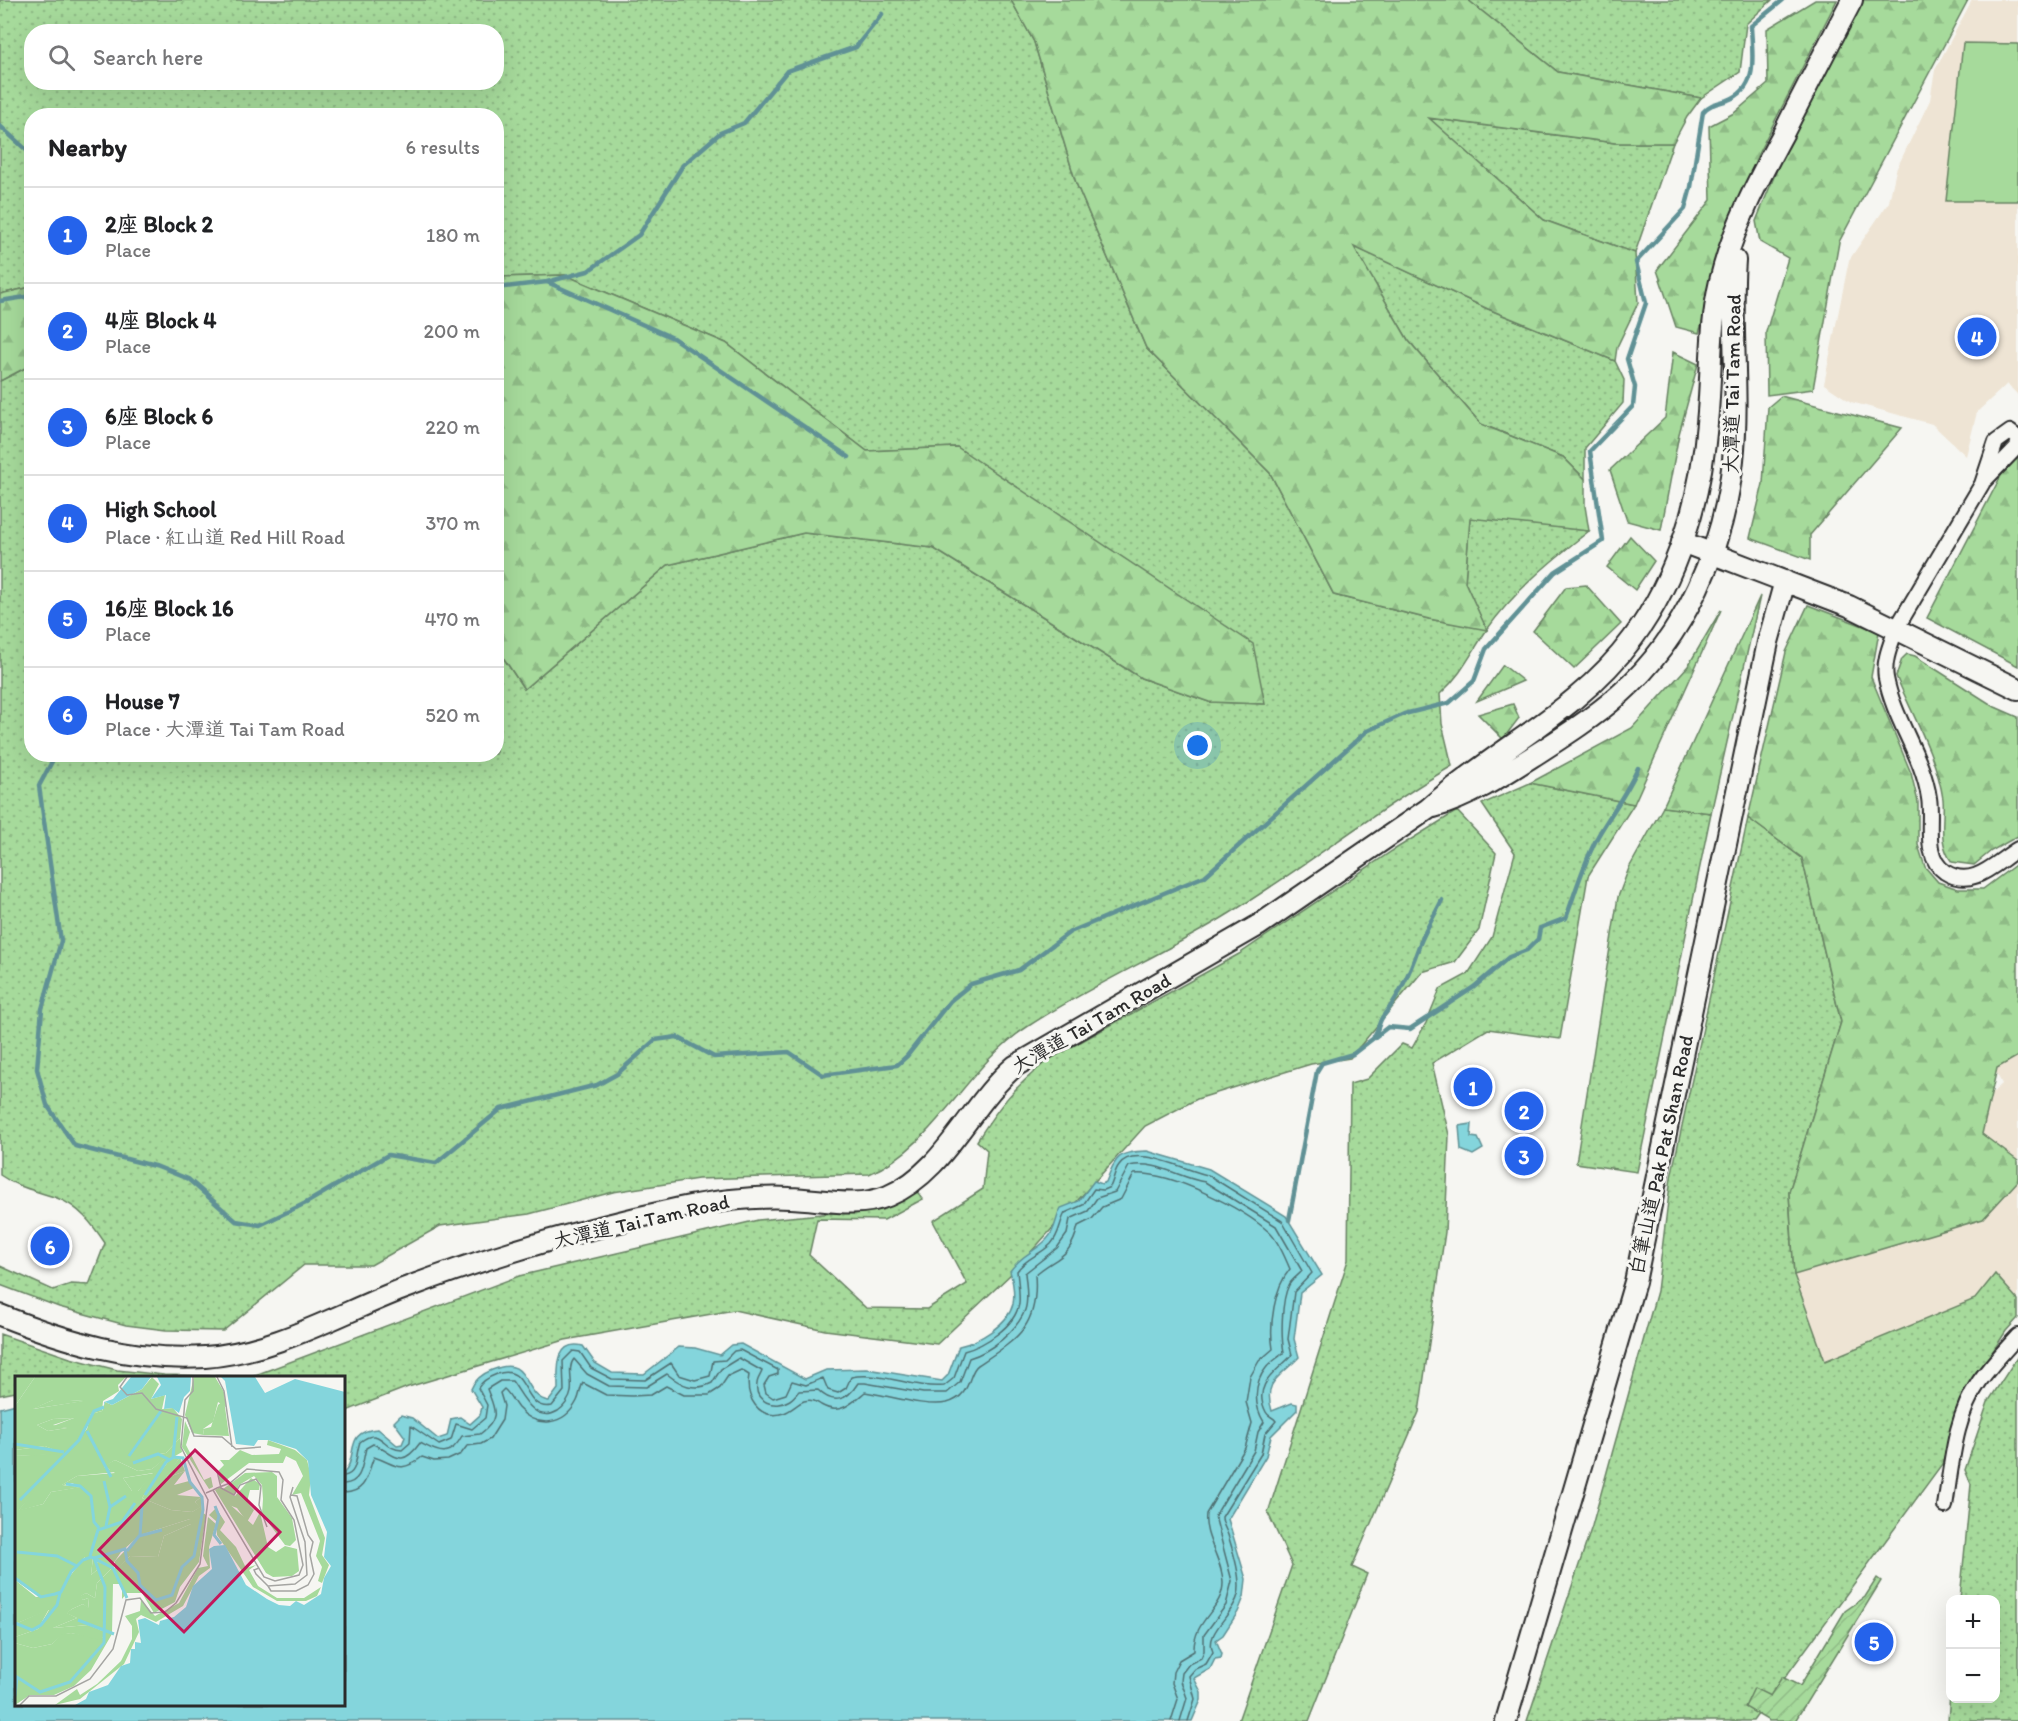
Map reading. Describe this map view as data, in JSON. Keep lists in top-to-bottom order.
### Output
{
  "streets": {
    "main road": ["大潭道 Tai Tam Road", "白筆山道 Pak Pat Shan Road"]
  },
  "page": {
    "search": "Search here",
    "heading": ["Nearby", "6 results"],
    "list": [
      {
        "mark": "1",
        "name": "2座 Block 2",
        "note": "Place",
        "value": "180 m"
      },
      {
        "mark": "2",
        "name": "4座 Block 4",
        "note": "Place",
        "value": "200 m"
      },
      {
        "mark": "3",
        "name": "6座 Block 6",
        "note": "Place",
        "value": "220 m"
      },
      {
        "mark": "4",
        "name": "High School",
        "note": "Place · 紅山道 Red Hill Road",
        "value": "370 m"
      },
      {
        "mark": "5",
        "name": "16座 Block 16",
        "note": "Place",
        "value": "470 m"
      },
      {
        "mark": "6",
        "name": "House 7",
        "note": "Place · 大潭道 Tai Tam Road",
        "value": "520 m"
      }
    ],
    "pins": [
      "4",
      "1",
      "2",
      "3",
      "6",
      "5"
    ],
    "map_buttons": ["+", "−"]
  }
}
